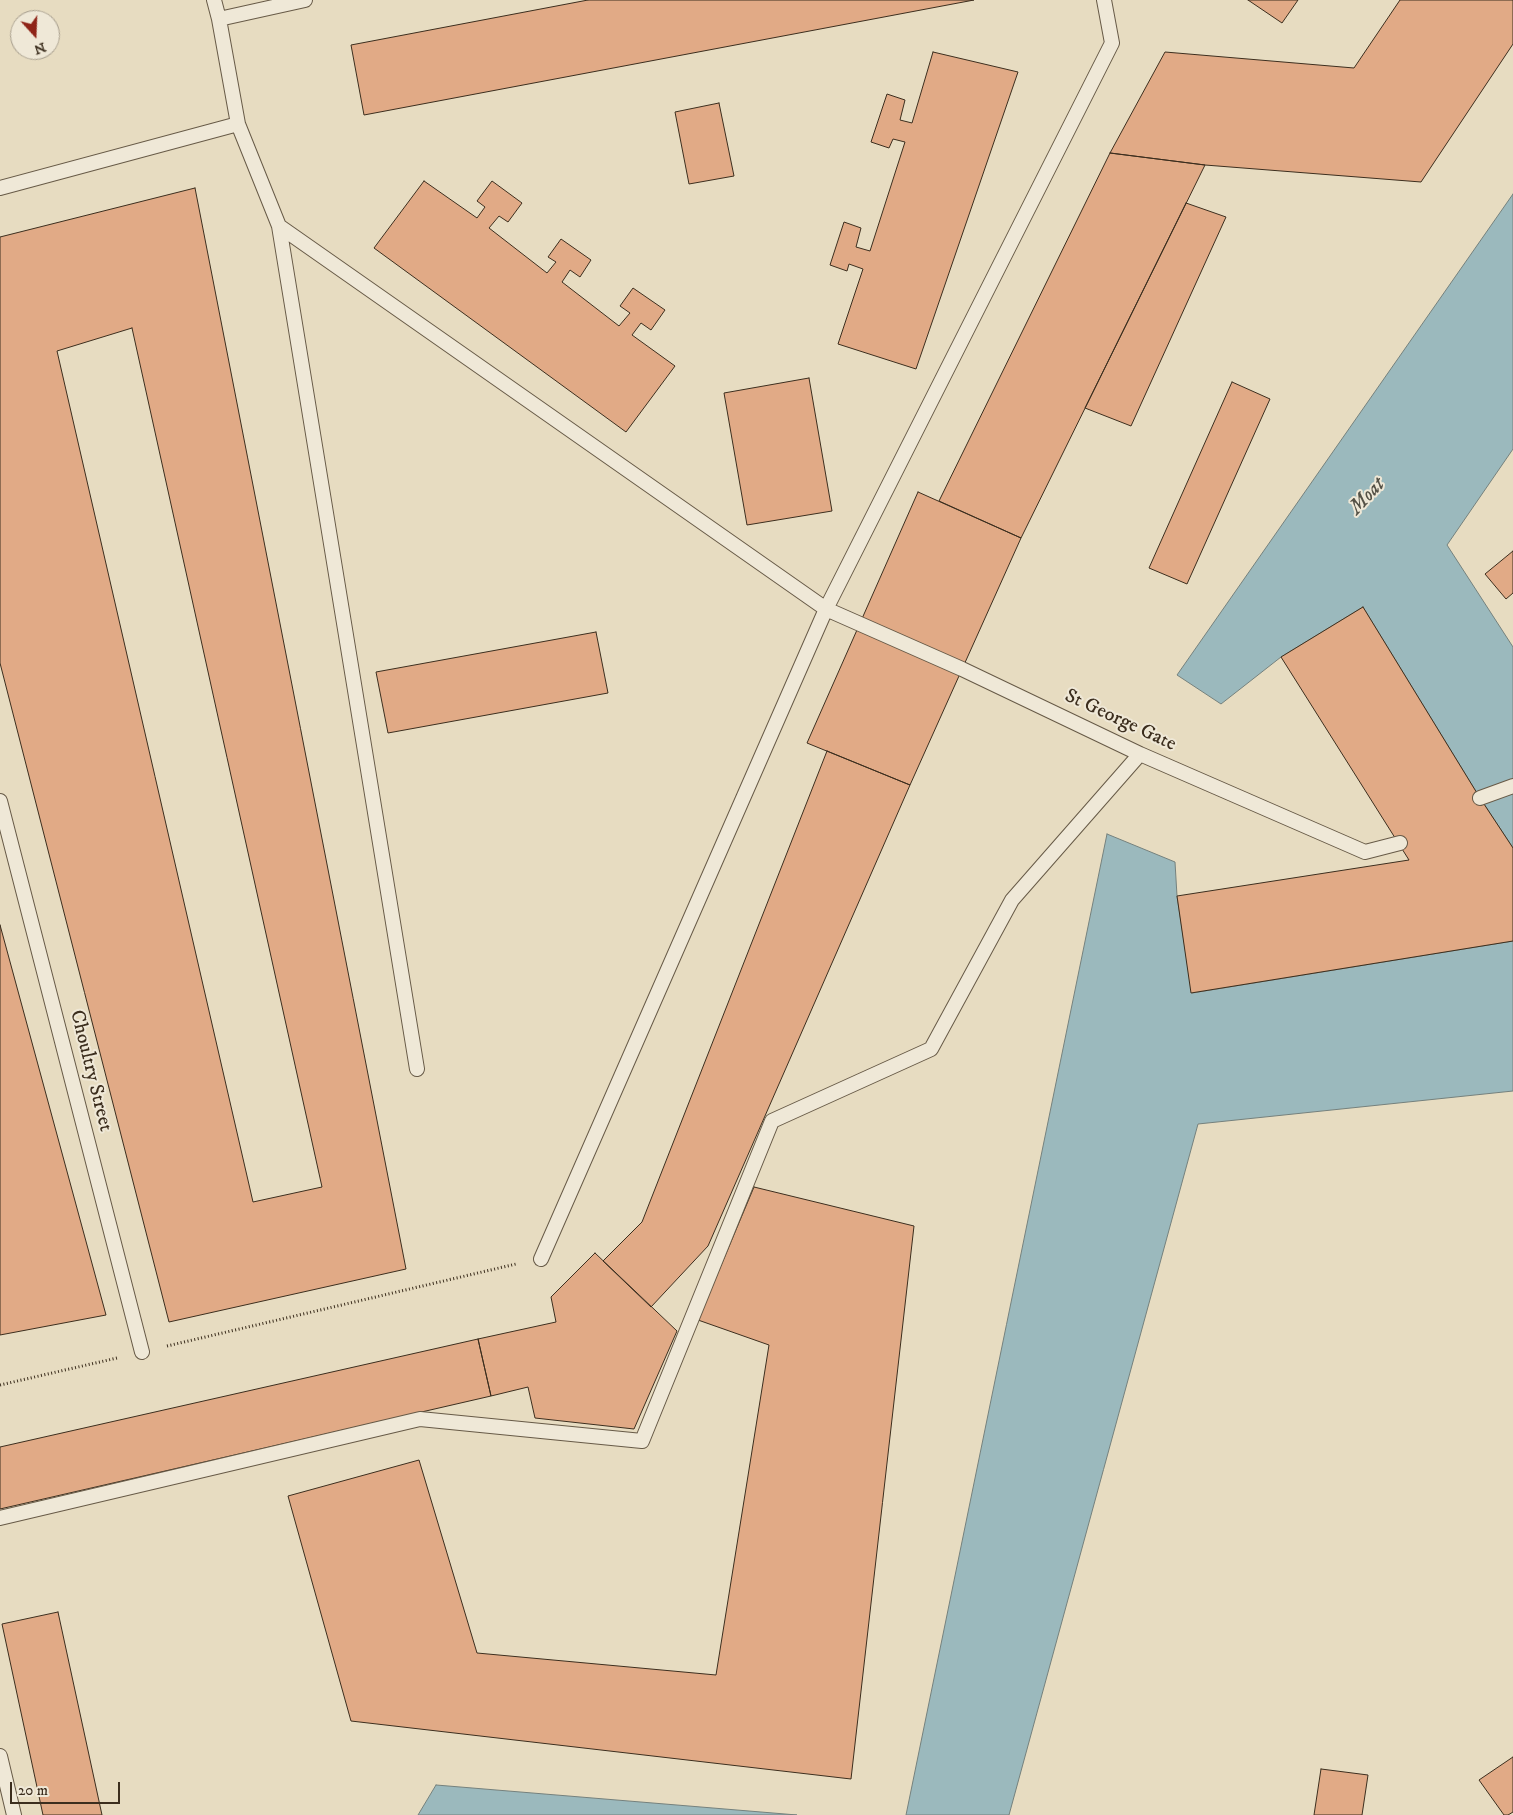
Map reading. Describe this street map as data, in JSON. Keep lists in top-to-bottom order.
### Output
{
  "streets": {
    "lane": ["St George Gate", "Choultry Street"]
  },
  "water": ["Moat"],
  "scale_bar": "20 m",
  "north": "bottom"
}
